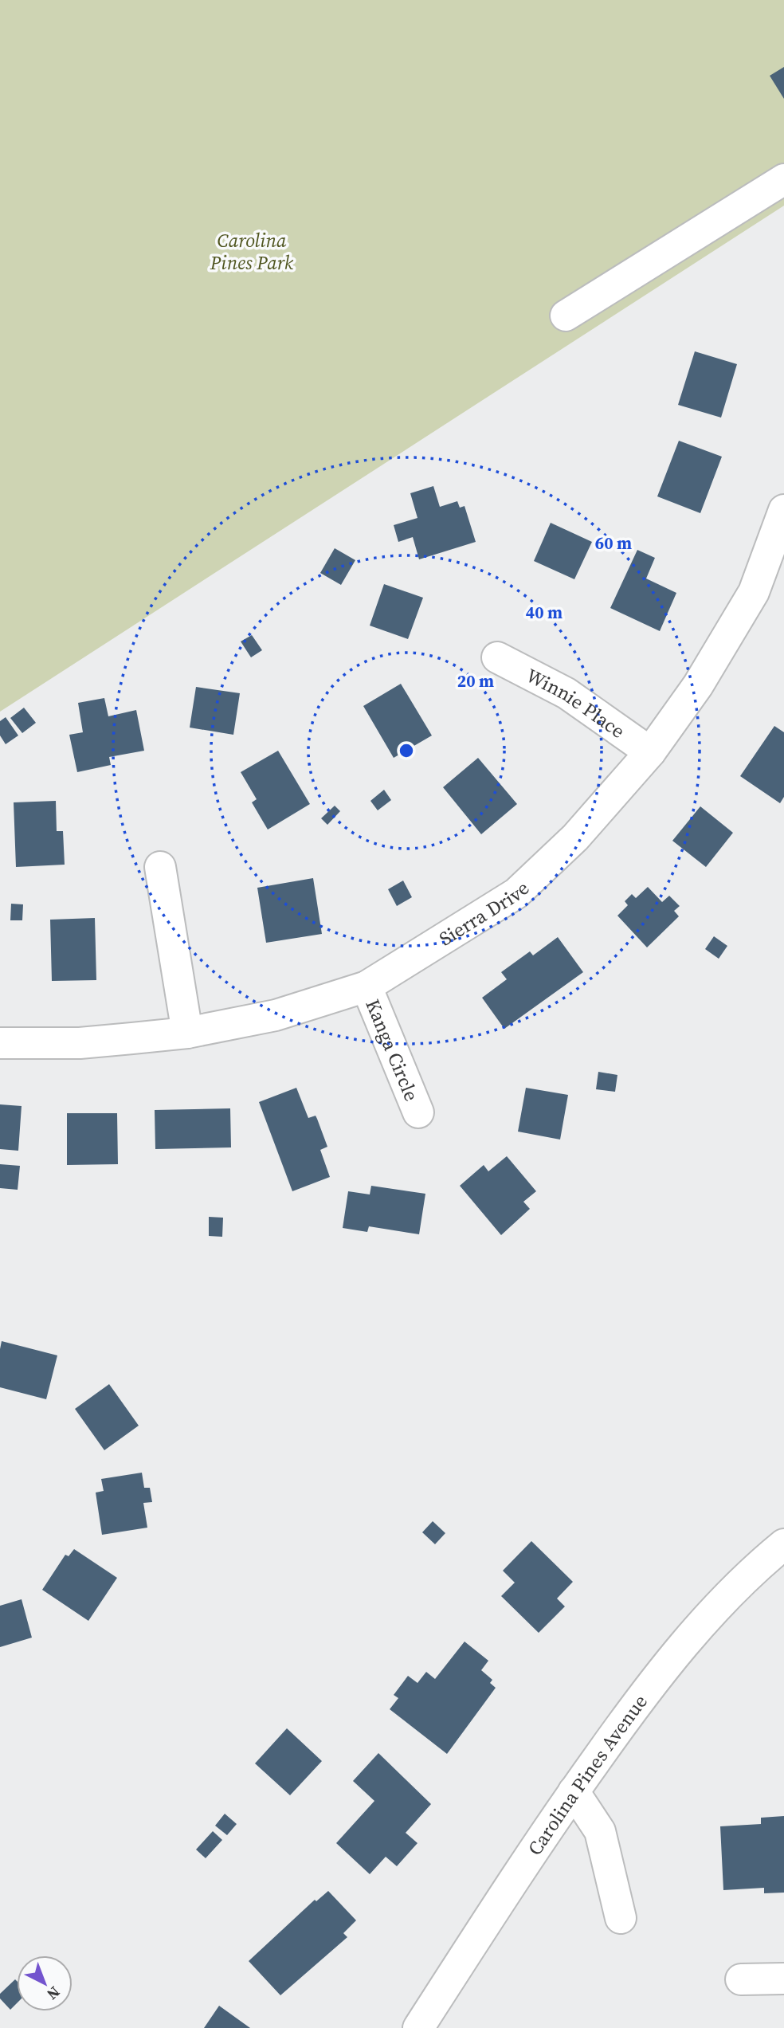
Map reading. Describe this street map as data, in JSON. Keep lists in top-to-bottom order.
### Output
{
  "streets": {
    "street": [
      "Winnie Place",
      "Sierra Drive",
      "Kanga Circle",
      "Carolina Pines Avenue"
    ]
  },
  "crossings": [
    ["Winnie Place", "Sierra Drive"],
    ["Sierra Drive", "Kanga Circle"]
  ],
  "parks": ["Carolina Pines Park"],
  "north": "bottom right",
  "rings": ["60 m", "40 m", "20 m"]
}
